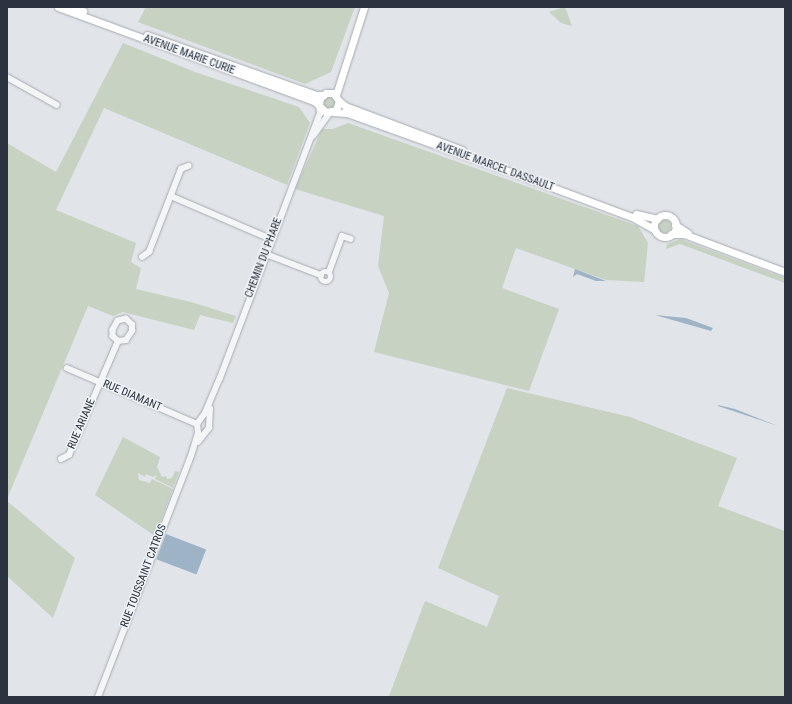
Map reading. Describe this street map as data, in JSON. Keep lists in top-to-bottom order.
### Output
{
  "streets": {
    "main road": ["AVENUE MARIE CURIE", "AVENUE MARCEL DASSAULT"],
    "street": [
      "CHEMIN DU PHARE",
      "RUE DIAMANT",
      "RUE ARIANE",
      "RUE TOUSSAINT CATROS"
    ]
  },
  "crossings": [
    ["AVENUE MARIE CURIE", "AVENUE MARCEL DASSAULT"],
    ["AVENUE MARIE CURIE", "CHEMIN DU PHARE"],
    ["AVENUE MARCEL DASSAULT", "CHEMIN DU PHARE"],
    ["CHEMIN DU PHARE", "RUE DIAMANT"],
    ["CHEMIN DU PHARE", "RUE TOUSSAINT CATROS"],
    ["RUE DIAMANT", "RUE ARIANE"],
    ["RUE DIAMANT", "RUE TOUSSAINT CATROS"]
  ]
}
